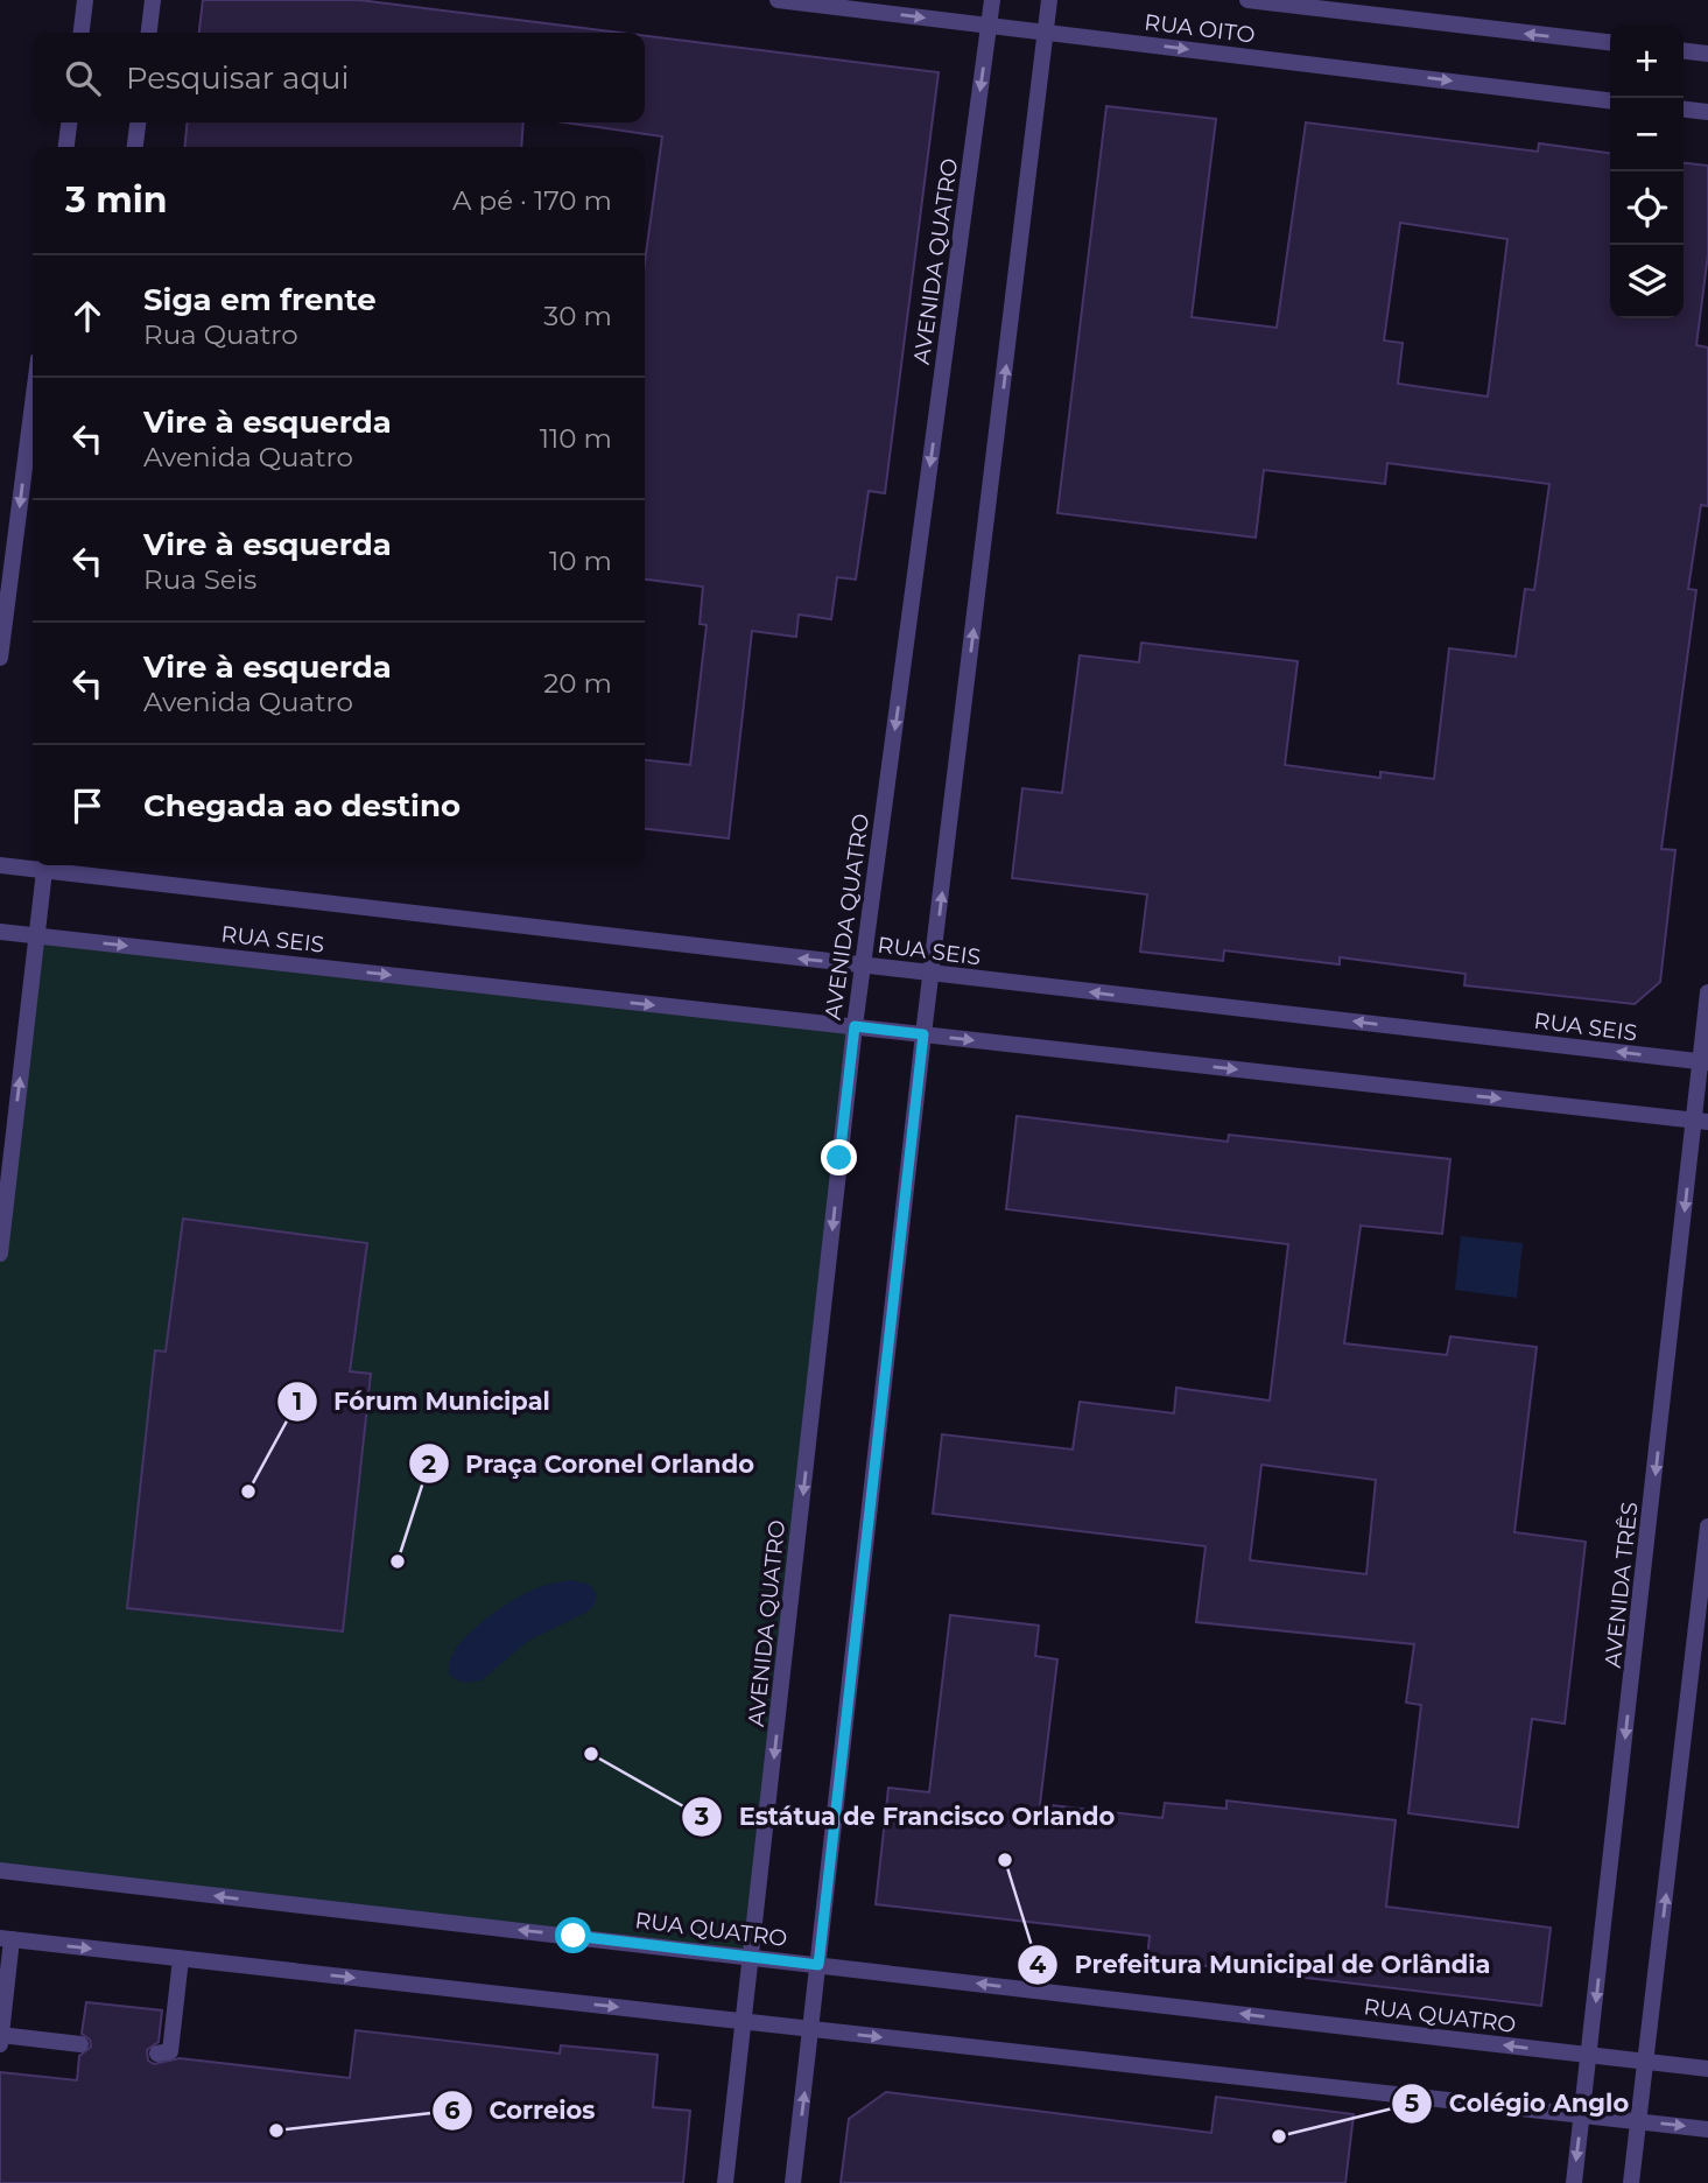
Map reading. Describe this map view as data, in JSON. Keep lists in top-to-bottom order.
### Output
{
  "streets": {
    "street": [
      "RUA OITO",
      "AVENIDA QUATRO",
      "RUA SEIS",
      "AVENIDA TRÊS",
      "RUA QUATRO"
    ]
  },
  "crossings": [
    ["RUA OITO", "AVENIDA QUATRO"],
    ["AVENIDA QUATRO", "RUA SEIS"],
    ["AVENIDA QUATRO", "RUA QUATRO"],
    ["RUA SEIS", "AVENIDA TRÊS"],
    ["AVENIDA TRÊS", "RUA QUATRO"]
  ],
  "places": [
    "Fórum Municipal",
    "Praça Coronel Orlando",
    "Estátua de Francisco Orlando",
    "Prefeitura Municipal de Orlândia",
    "Correios",
    "Colégio Anglo"
  ],
  "page": {
    "map_buttons": ["+", "−"],
    "search": "Pesquisar aqui",
    "heading": ["3 min", "A pé · 170 m"],
    "list": [
      ["Siga em frente", "Rua Quatro", "30 m"],
      ["Vire à esquerda", "Avenida Quatro", "110 m"],
      ["Vire à esquerda", "Rua Seis", "10 m"],
      ["Vire à esquerda", "Avenida Quatro", "20 m"],
      "Chegada ao destino"
    ]
  }
}
